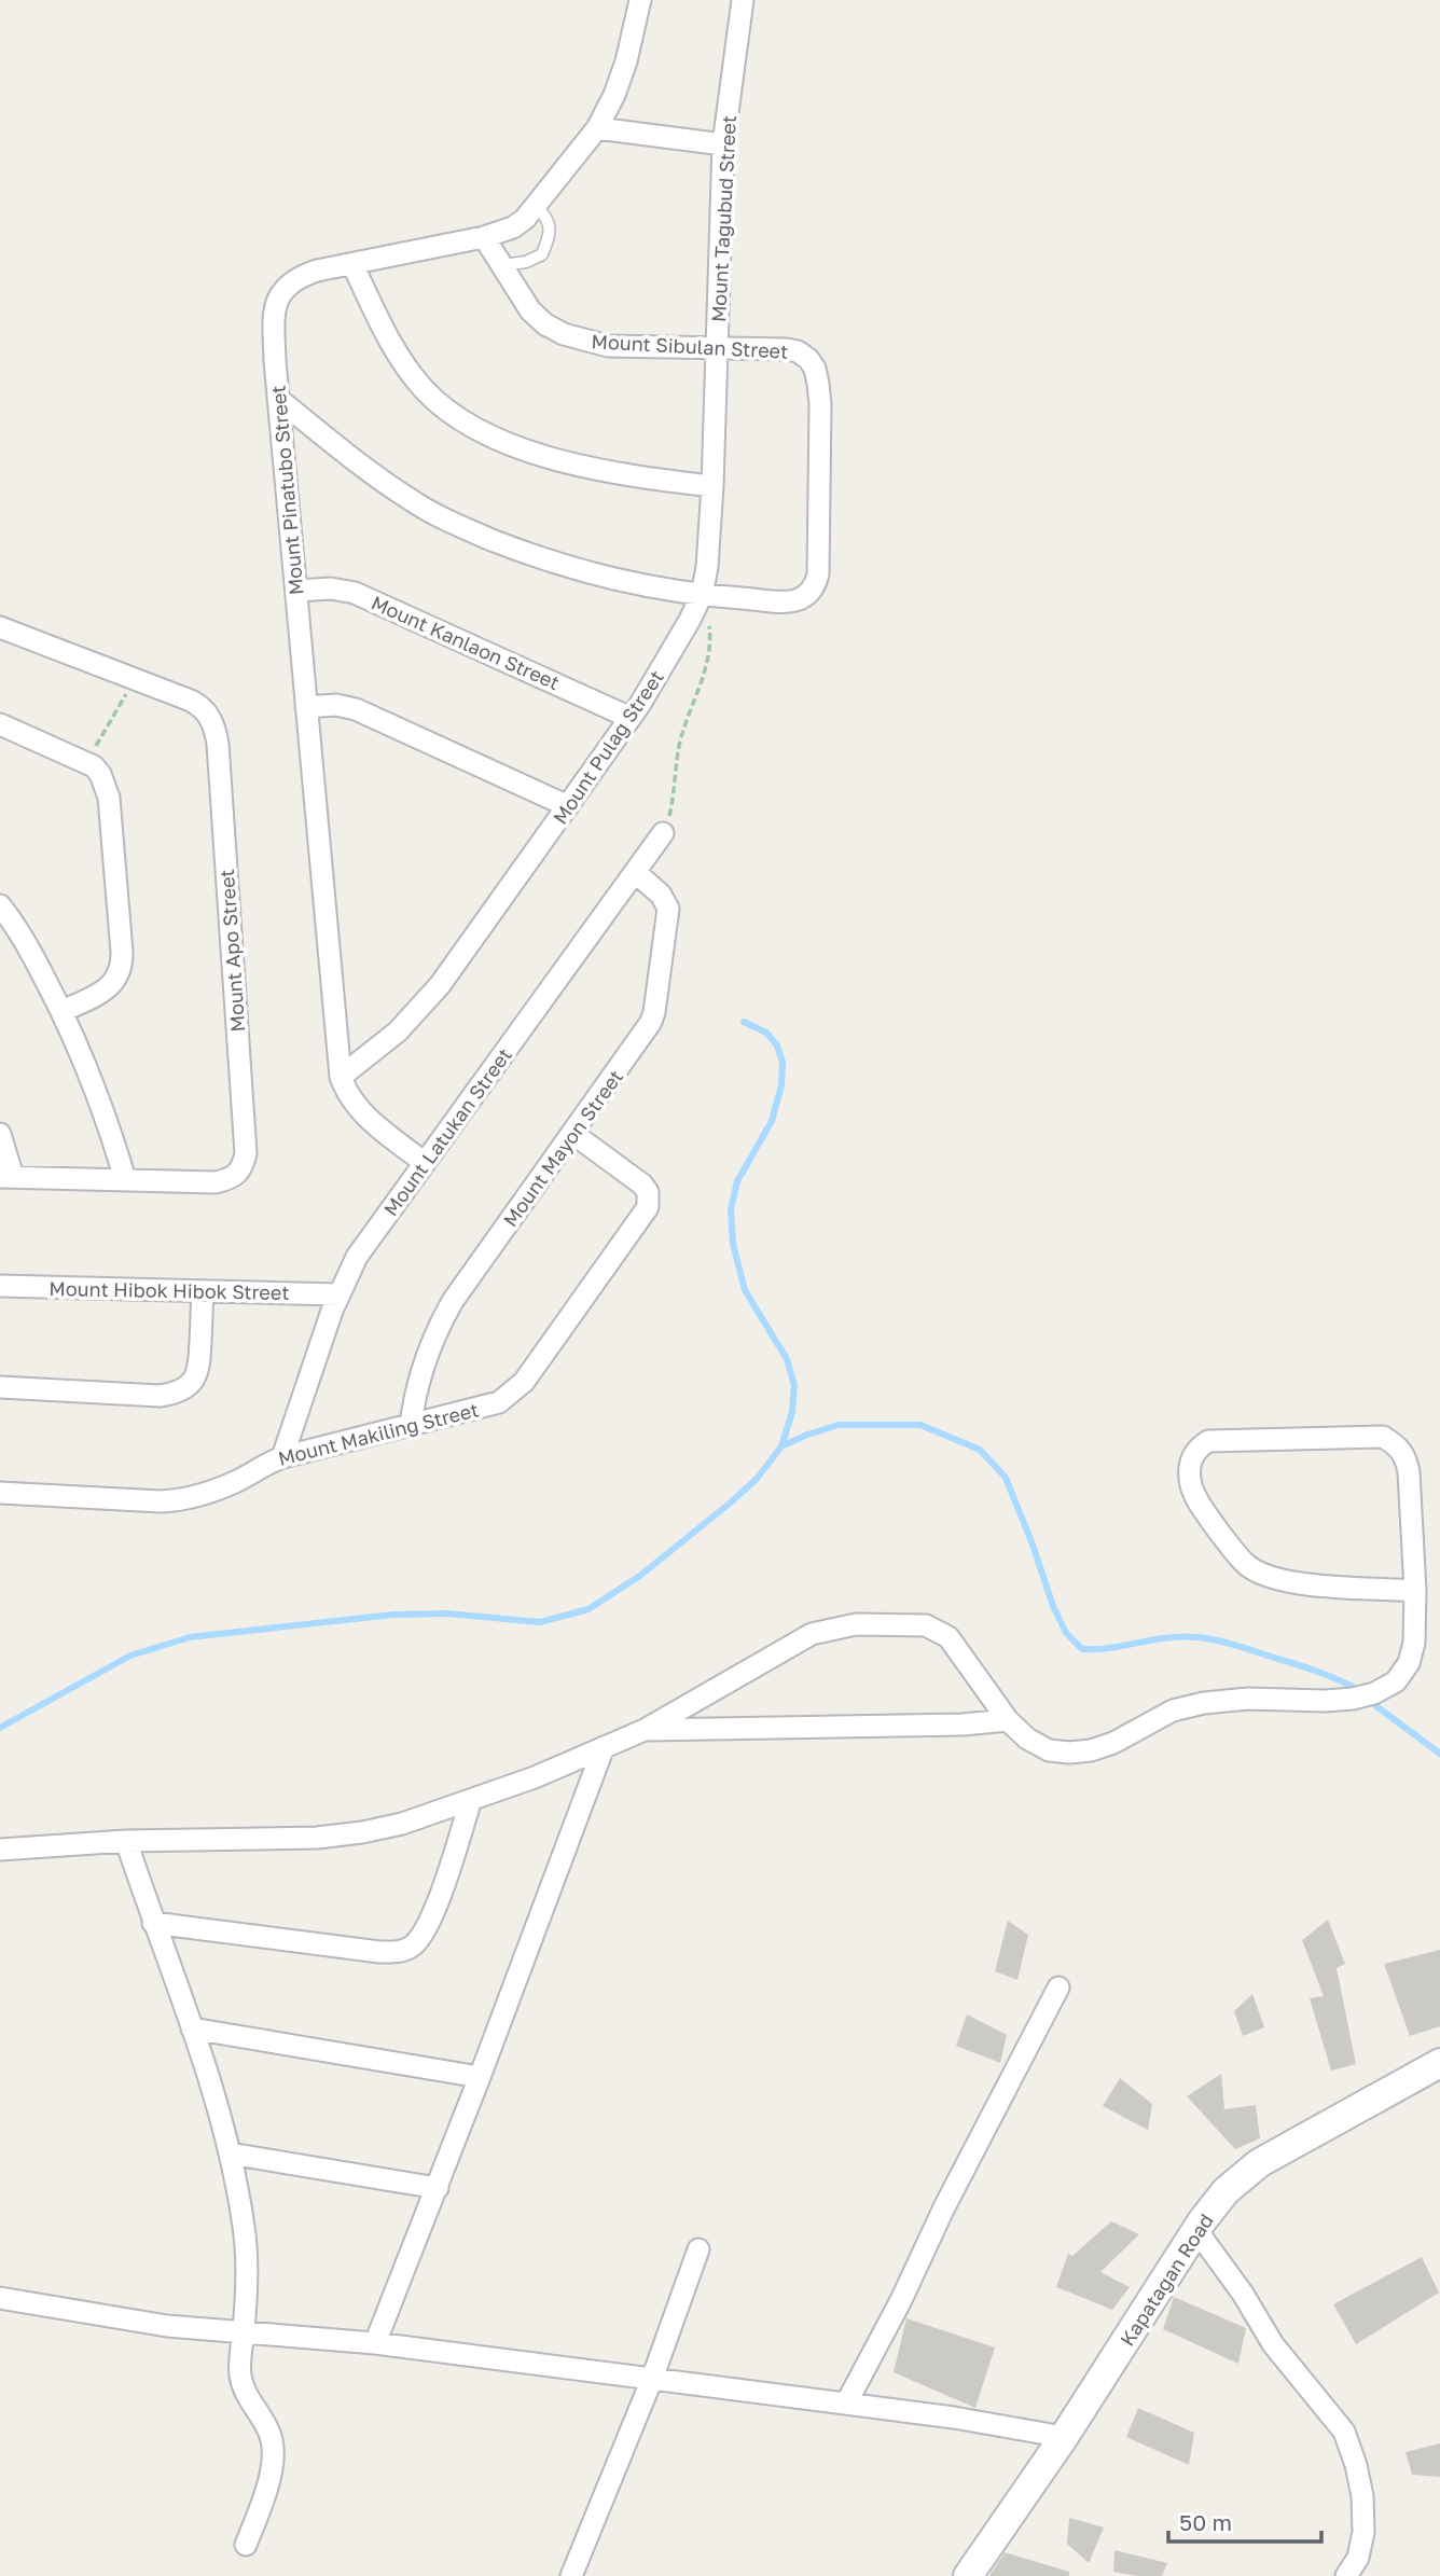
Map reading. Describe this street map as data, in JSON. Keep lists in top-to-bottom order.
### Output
{
  "streets": {
    "main road": ["Kapatagan Road"],
    "street": [
      "Mount Tagubud Street",
      "Mount Sibulan Street",
      "Mount Pinatubo Street",
      "Mount Kanlaon Street",
      "Mount Pulag Street",
      "Mount Apo Street",
      "Mount Latukan Street",
      "Mount Mayon Street",
      "Mount Hibok Hibok Street",
      "Mount Makiling Street"
    ]
  },
  "crossings": [
    ["Mount Tagubud Street", "Mount Sibulan Street"],
    ["Mount Tagubud Street", "Mount Pulag Street"],
    ["Mount Sibulan Street", "Mount Pinatubo Street"],
    ["Mount Sibulan Street", "Mount Pulag Street"],
    ["Mount Pinatubo Street", "Mount Kanlaon Street"],
    ["Mount Pinatubo Street", "Mount Pulag Street"],
    ["Mount Pinatubo Street", "Mount Latukan Street"],
    ["Mount Kanlaon Street", "Mount Pulag Street"],
    ["Mount Latukan Street", "Mount Mayon Street"],
    ["Mount Latukan Street", "Mount Hibok Hibok Street"],
    ["Mount Latukan Street", "Mount Makiling Street"],
    ["Mount Mayon Street", "Mount Makiling Street"]
  ],
  "scale_bar": "50 m"
}
